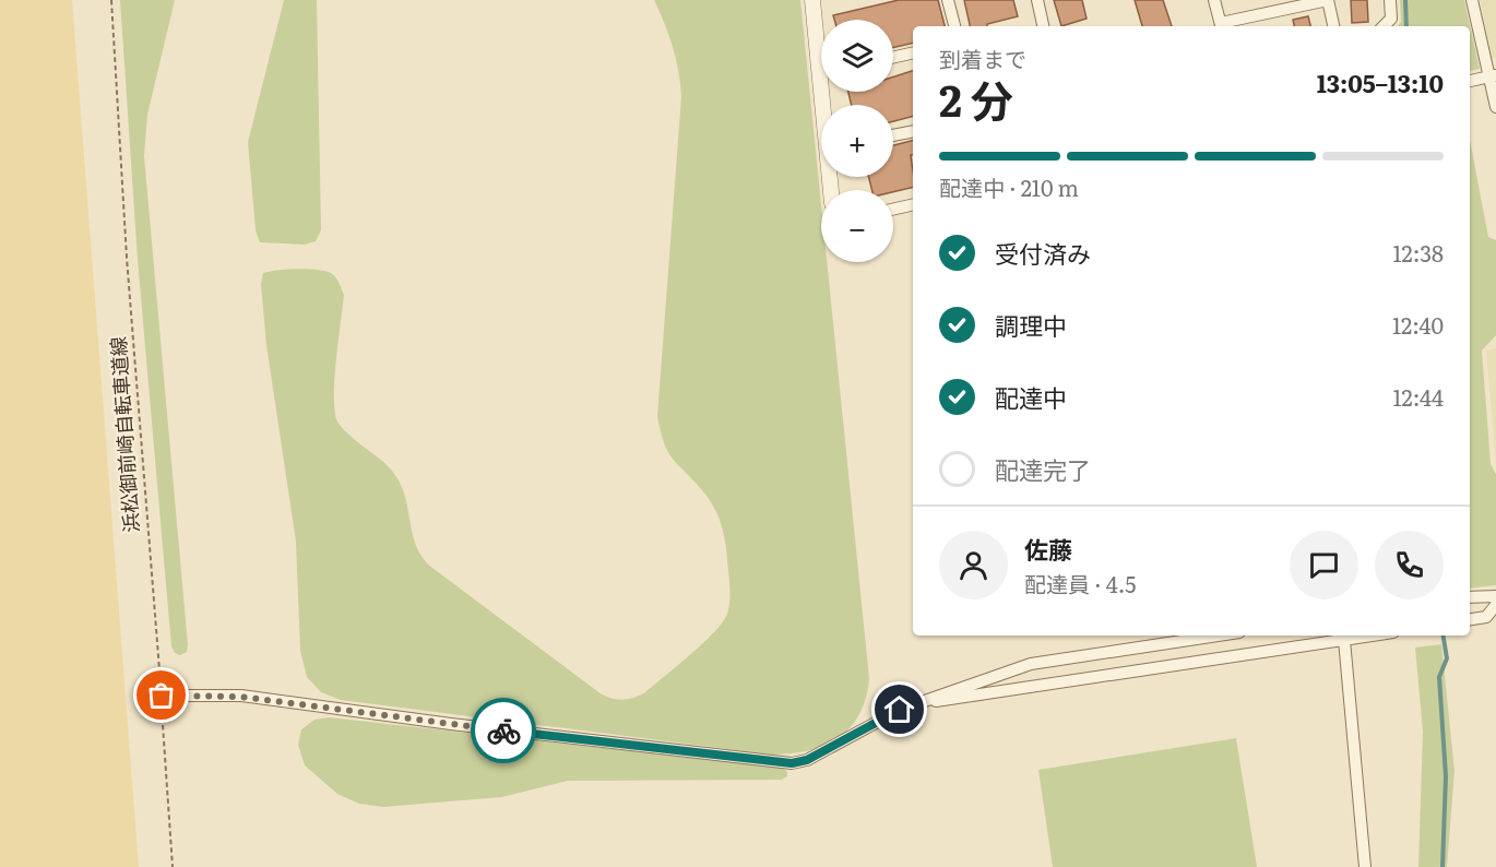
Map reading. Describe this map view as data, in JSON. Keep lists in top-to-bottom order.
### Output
{
  "streets": {
    "path": ["浜松御前崎自転車道線"]
  },
  "page": {
    "map_buttons": ["+", "−"],
    "heading": ["2 分", "到着まで", "13:05–13:10"],
    "panel": ["佐藤", "配達員 · 4.5"],
    "bar": "配達中 · 210 m",
    "list": [
      ["受付済み", "12:38"],
      ["調理中", "12:40"],
      ["配達中", "12:44"],
      "配達完了"
    ]
  }
}
